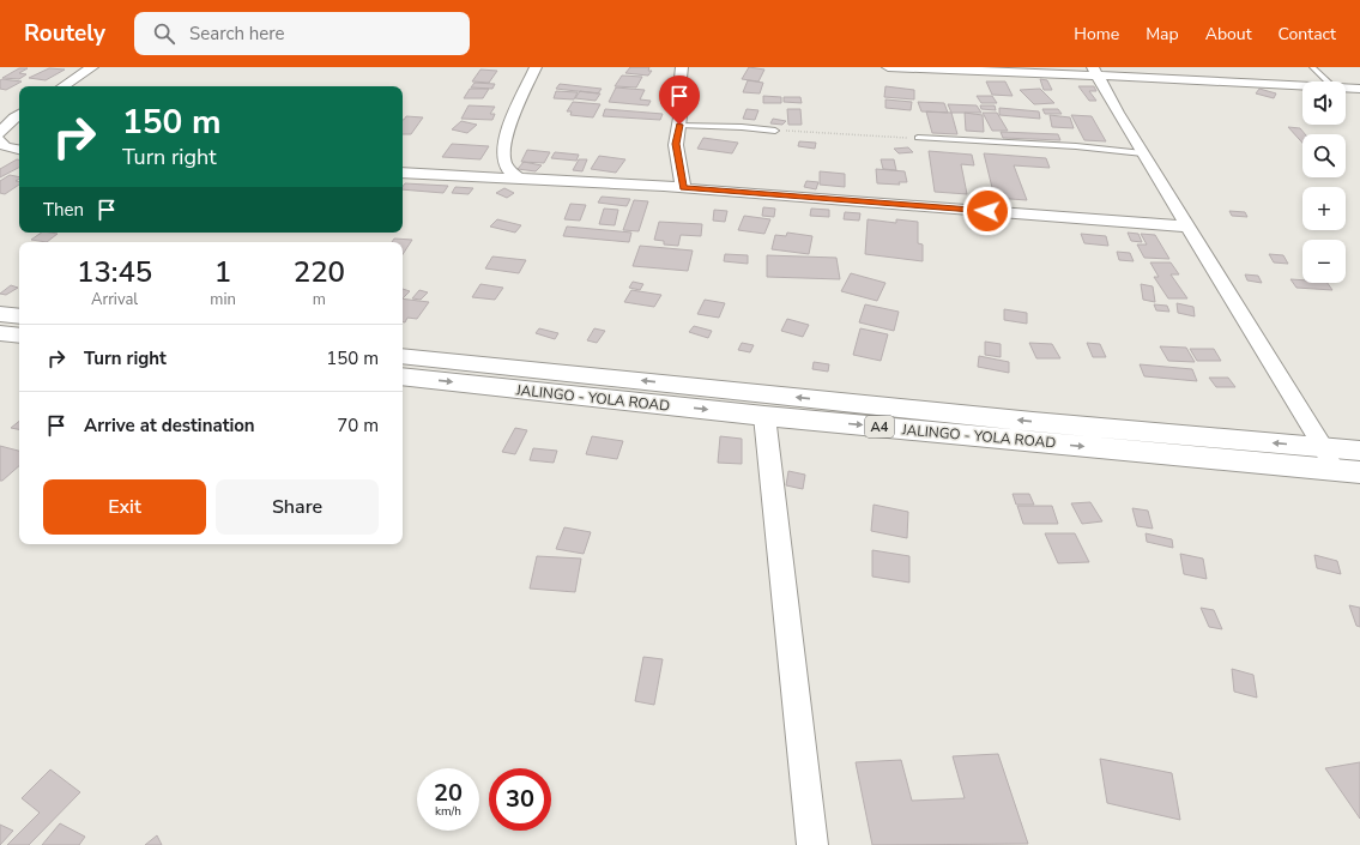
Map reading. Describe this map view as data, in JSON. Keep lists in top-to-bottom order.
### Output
{
  "streets": {
    "highway": ["JALINGO - YOLA ROAD", "A4"]
  },
  "page": {
    "header": "Routely",
    "search": "Search here",
    "nav": [
      "Home",
      "Map",
      "About",
      "Contact"
    ],
    "map_buttons": ["+", "−"],
    "turn": ["150 m", "Turn right"],
    "then": "Then",
    "eta": [
      "13:45",
      "Arrival",
      "1",
      "min",
      "220",
      "m"
    ],
    "list": [
      {
        "name": "Turn right",
        "value": "150 m"
      },
      {
        "name": "Arrive at destination",
        "value": "70 m"
      }
    ],
    "buttons": ["Exit", "Share"],
    "speed": "20 km/h",
    "limit": "30"
  }
}
